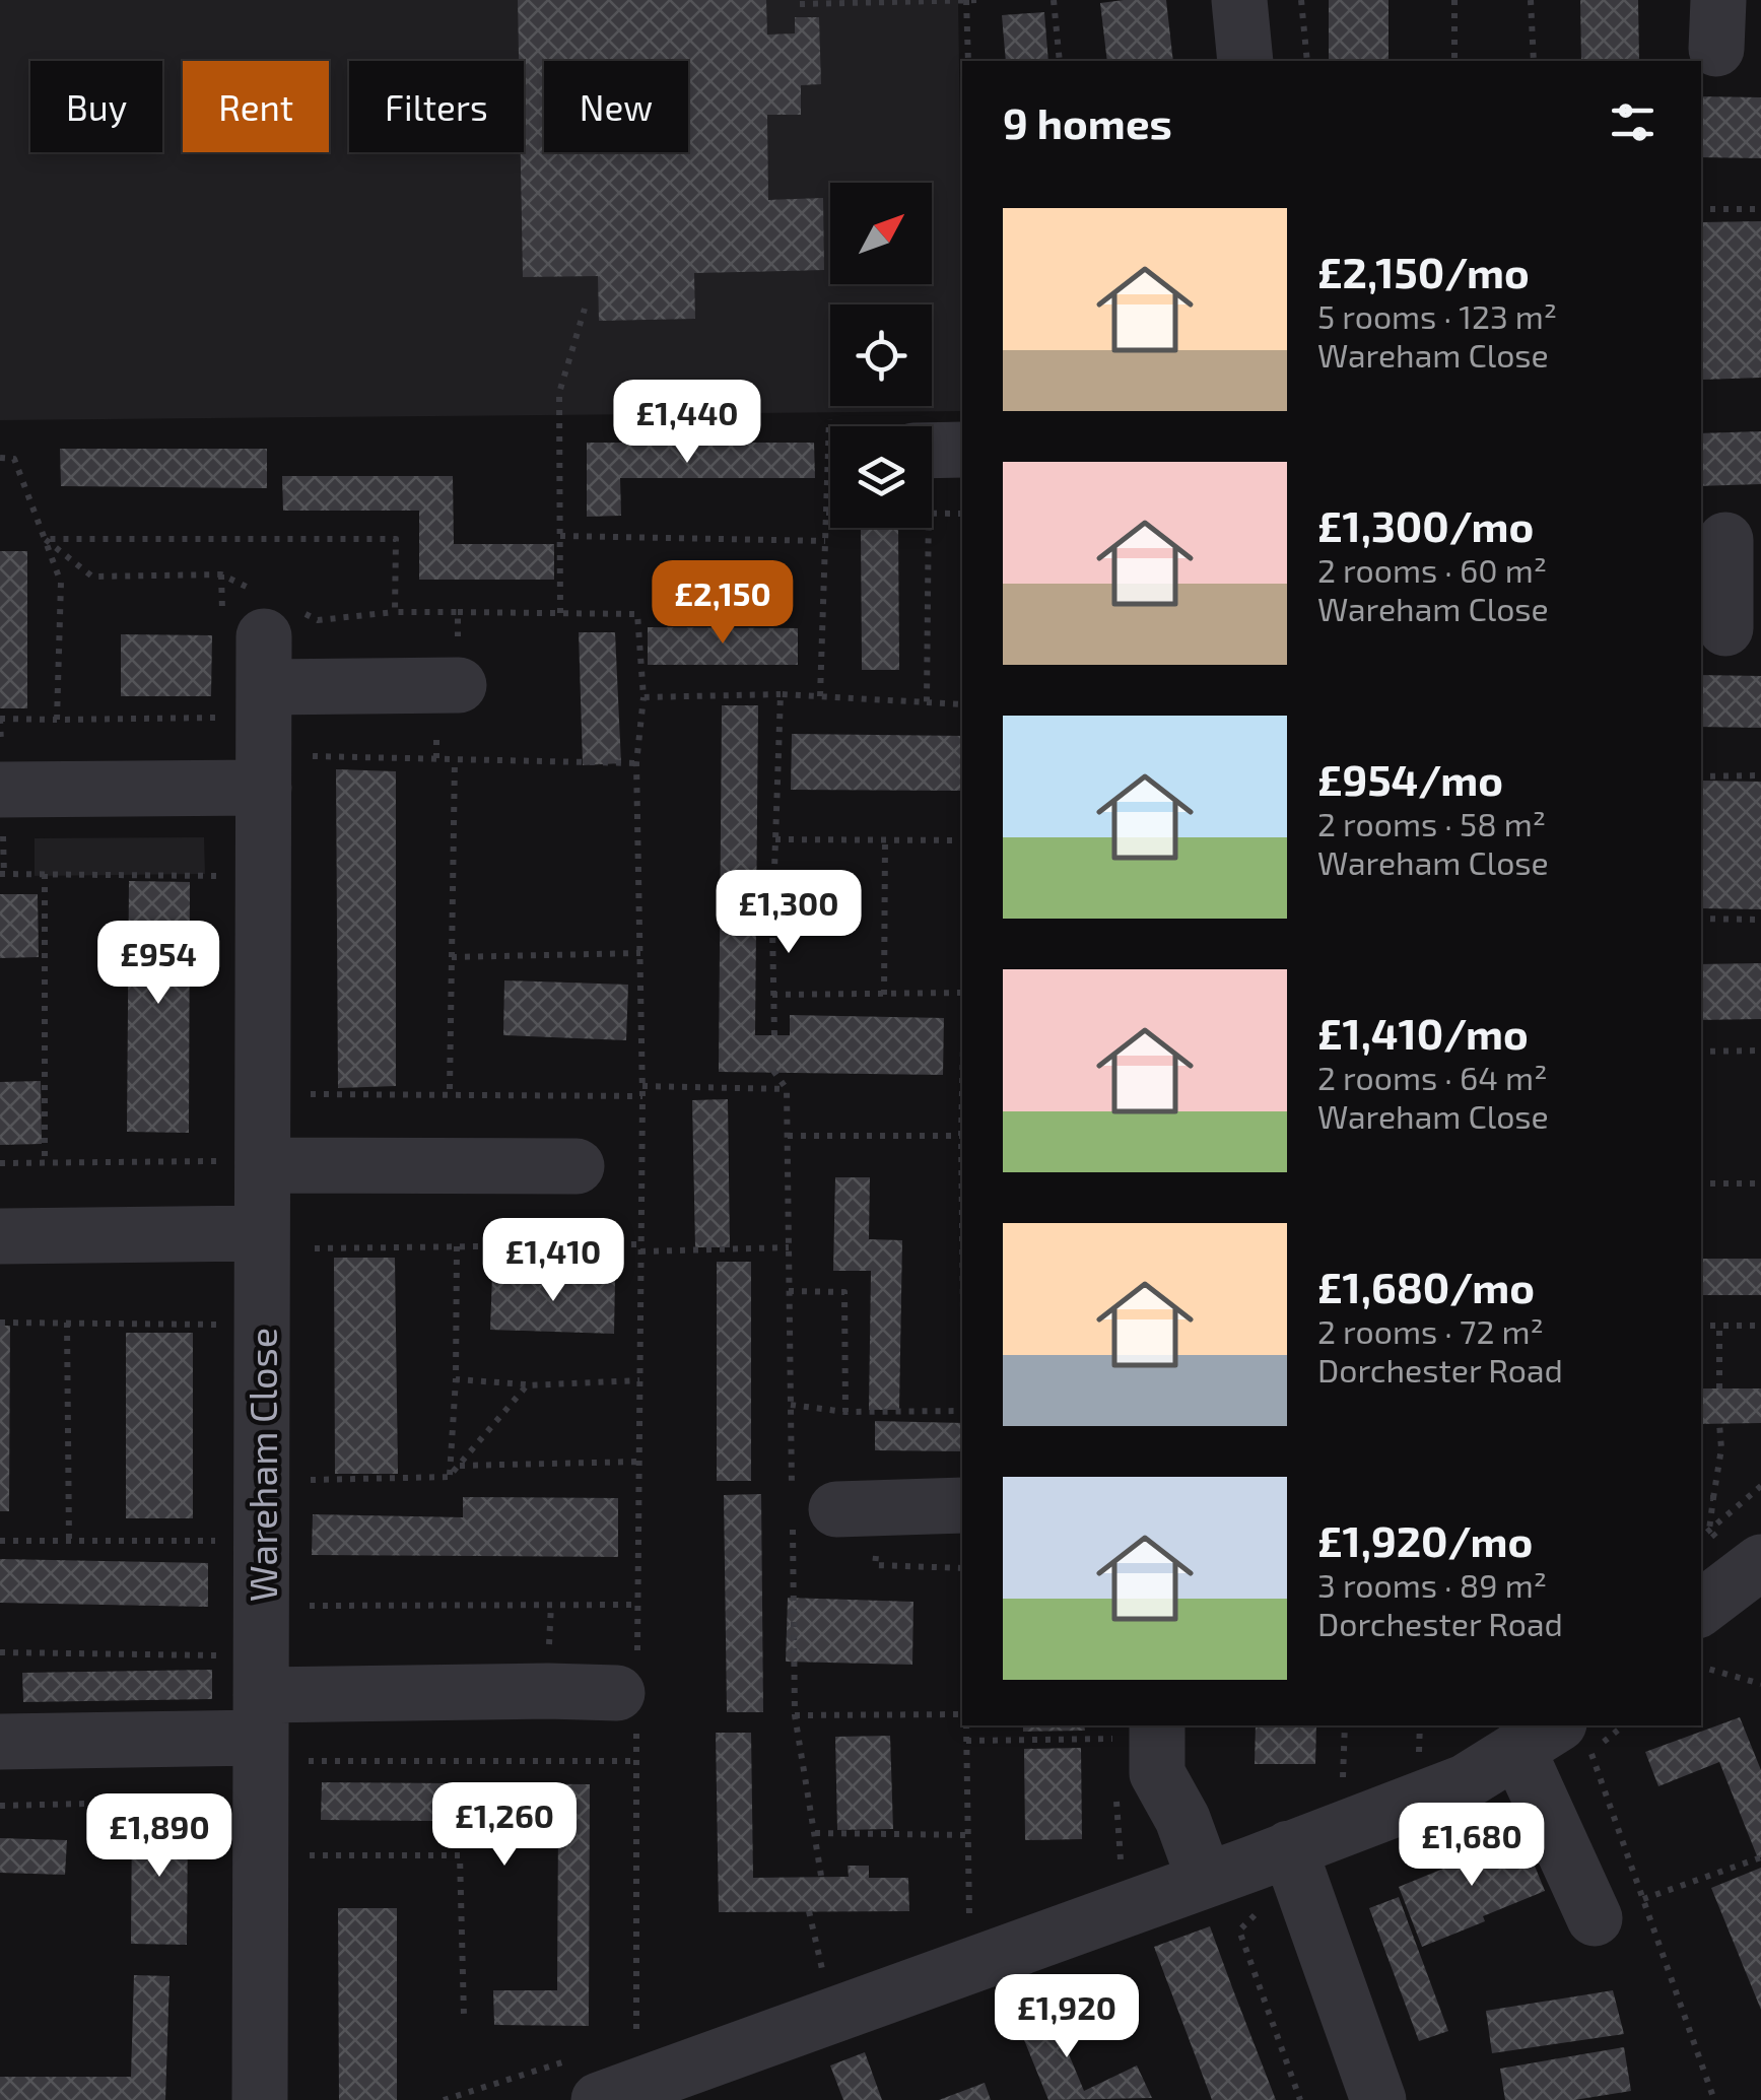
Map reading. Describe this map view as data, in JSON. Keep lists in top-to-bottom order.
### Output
{
  "streets": {
    "street": ["Wareham Close"]
  },
  "north": "top right",
  "page": {
    "chip": [
      "Buy",
      "Rent",
      "Filters",
      "New"
    ],
    "heading": "9 homes",
    "list": [
      {
        "name": "£2,150/mo",
        "note": "5 rooms · 123 m² · Wareham Close"
      },
      {
        "name": "£1,300/mo",
        "note": "2 rooms · 60 m² · Wareham Close"
      },
      {
        "name": "£954/mo",
        "note": "2 rooms · 58 m² · Wareham Close"
      },
      {
        "name": "£1,410/mo",
        "note": "2 rooms · 64 m² · Wareham Close"
      },
      {
        "name": "£1,680/mo",
        "note": "2 rooms · 72 m² · Dorchester Road"
      },
      {
        "name": "£1,920/mo",
        "note": "3 rooms · 89 m² · Dorchester Road"
      }
    ],
    "price": [
      "£1,440",
      "£2,150",
      "£1,300",
      "£954",
      "£1,410",
      "£1,260",
      "£1,890",
      "£1,680",
      "£1,920"
    ]
  }
}
